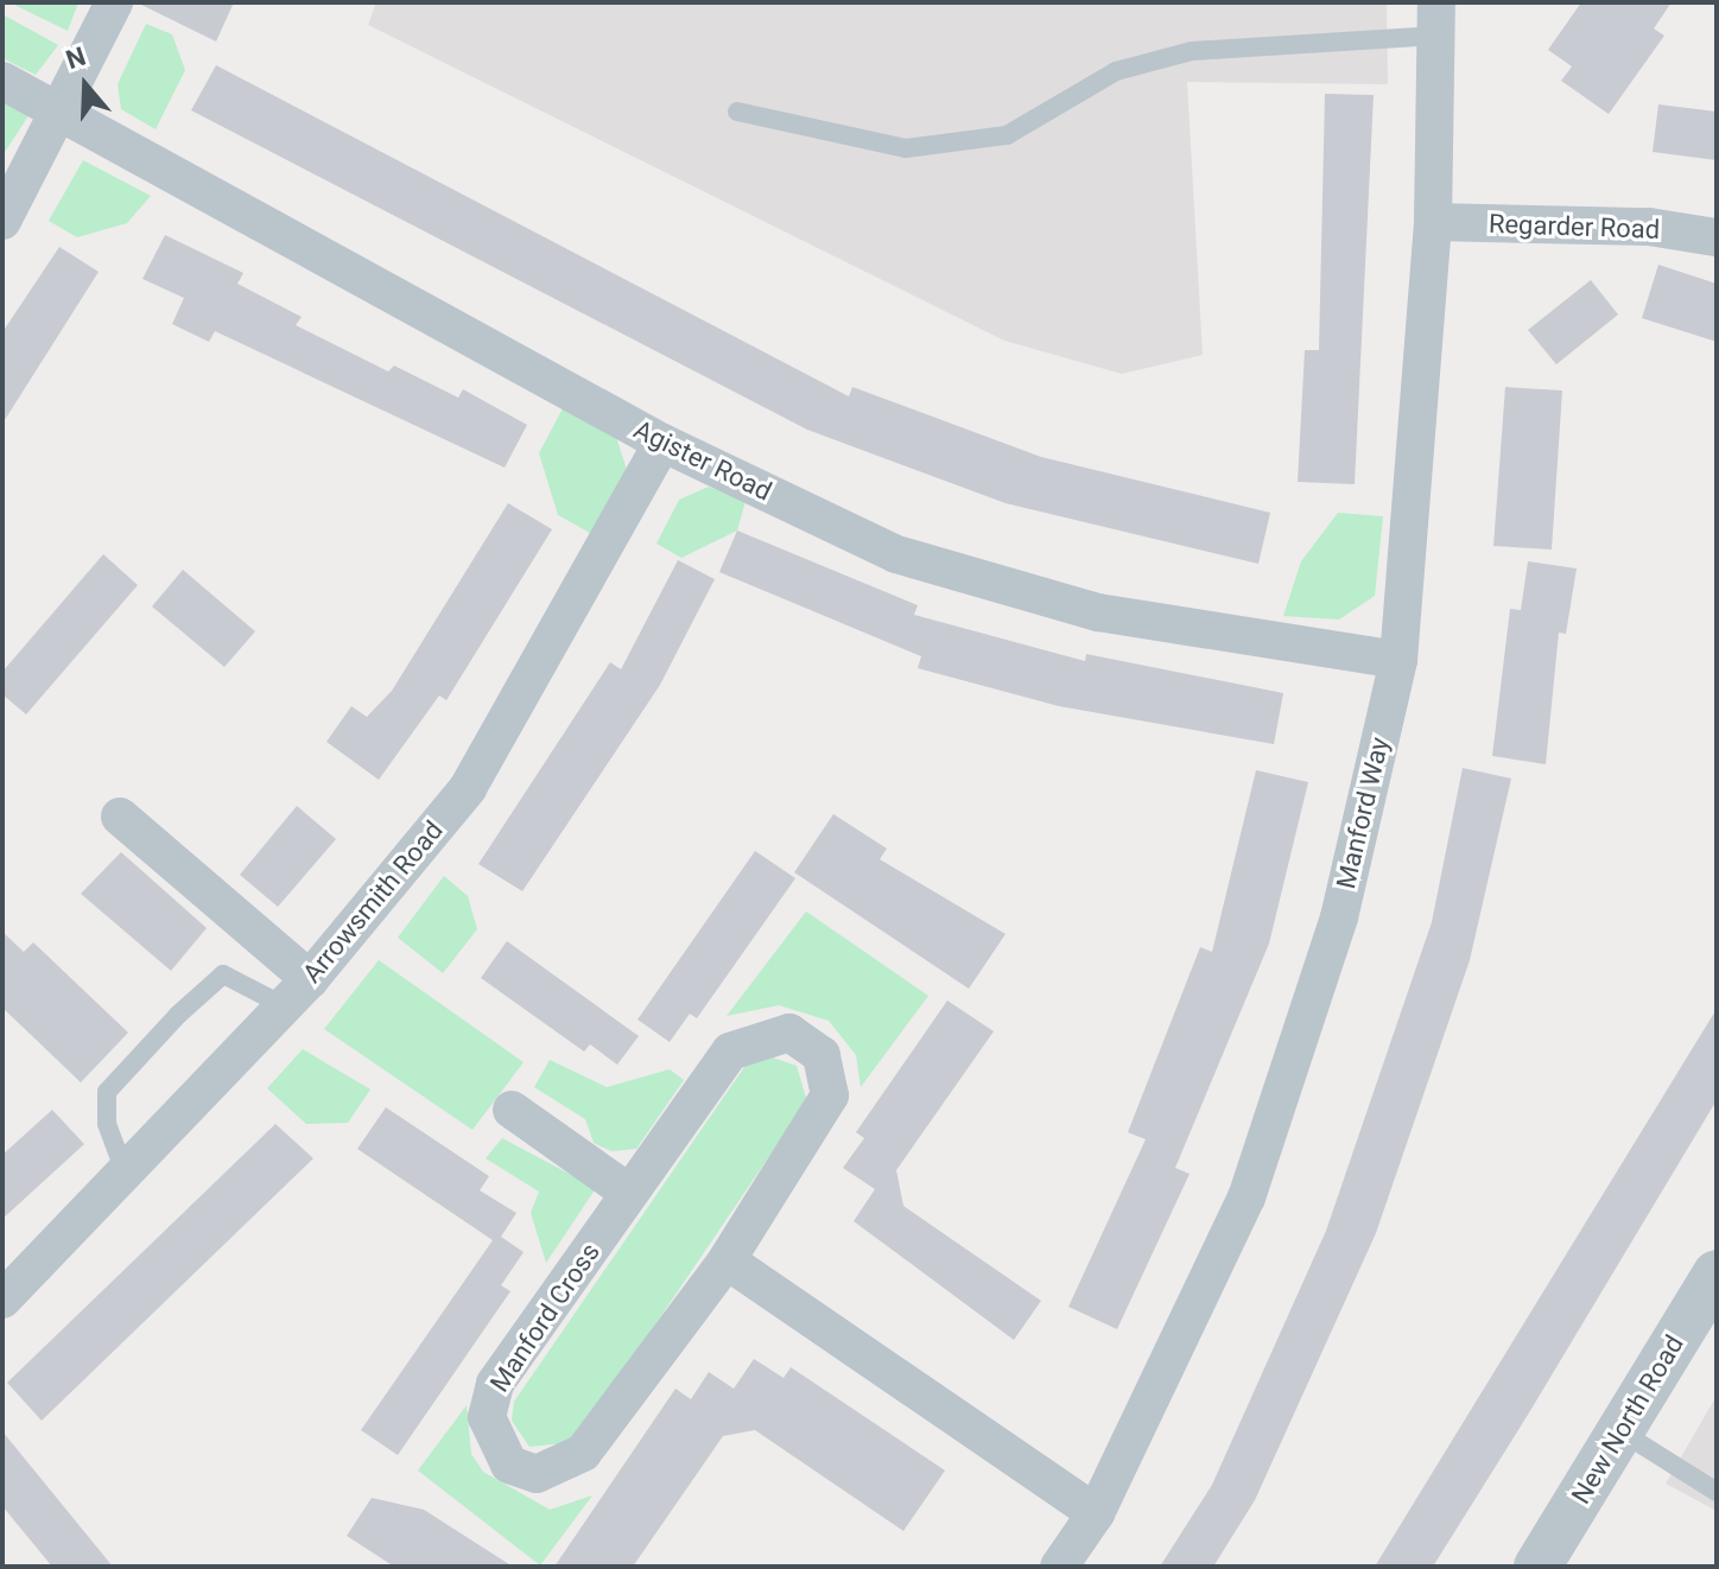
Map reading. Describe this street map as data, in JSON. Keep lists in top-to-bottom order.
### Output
{
  "streets": {
    "street": [
      "Regarder Road",
      "Agister Road",
      "Manford Way",
      "Arrowsmith Road",
      "Manford Cross",
      "New North Road"
    ]
  },
  "crossings": [
    ["Regarder Road", "Manford Way"],
    ["Agister Road", "Manford Way"],
    ["Agister Road", "Arrowsmith Road"]
  ],
  "north": "top"
}
